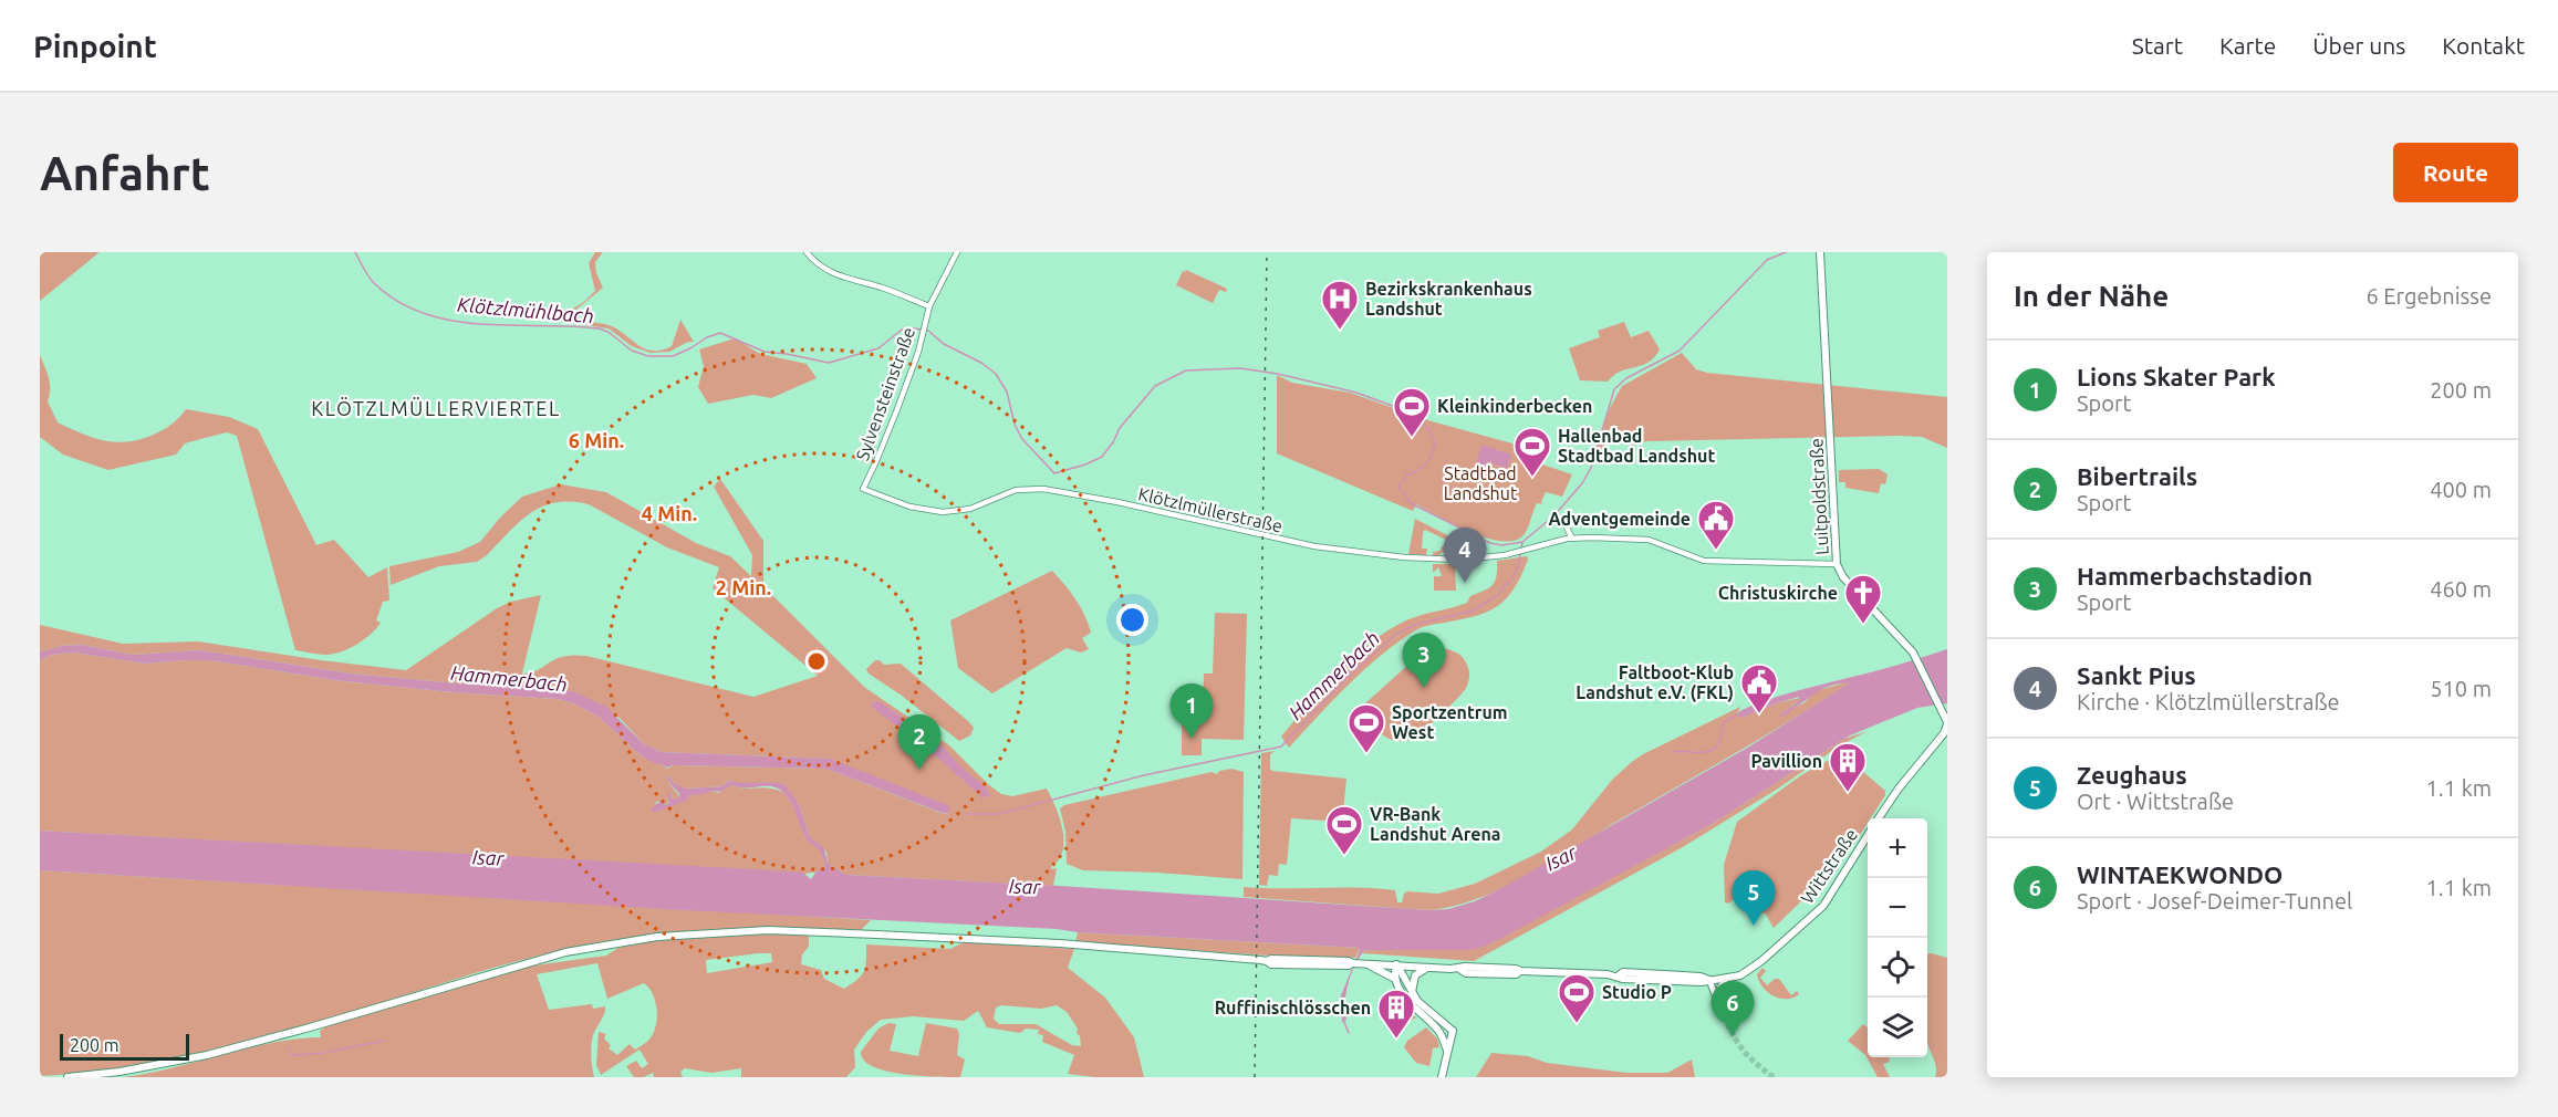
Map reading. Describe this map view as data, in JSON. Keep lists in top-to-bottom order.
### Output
{
  "streets": {
    "main road": ["Luitpoldstraße", "Wittstraße"],
    "street": ["Sylvensteinstraße", "Klötzlmüllerstraße"]
  },
  "crossings": [
    ["Sylvensteinstraße", "Klötzlmüllerstraße"],
    ["Luitpoldstraße", "Klötzlmüllerstraße"],
    ["Luitpoldstraße", "Wittstraße"]
  ],
  "districts": ["KLÖTZLMÜLLERVIERTEL"],
  "water": ["Klötzlmühlbach", "Hammerbach", "Isar"],
  "parks": ["Stadtbad Landshut"],
  "places": {
    "hospital": ["Bezirkskrankenhaus Landshut"],
    "sports": [
      "Kleinkinderbecken",
      "Hallenbad Stadtbad Landshut",
      "Sportzentrum West",
      "VR-Bank Landshut Arena",
      "Studio P"
    ],
    "public building": ["Adventgemeinde", "Faltboot-Klub Landshut e.V. (FKL)"],
    "church": ["Christuskirche"],
    "building": ["Pavillion", "Ruffinischlösschen"]
  },
  "scale_bar": "200 m",
  "page": {
    "header": "Pinpoint",
    "nav": [
      "Start",
      "Karte",
      "Über uns",
      "Kontakt"
    ],
    "buttons": "Route",
    "title": "Anfahrt",
    "heading": ["In der Nähe", "6 Ergebnisse"],
    "list": [
      {
        "mark": "1",
        "name": "Lions Skater Park",
        "note": "Sport",
        "value": "200 m"
      },
      {
        "mark": "2",
        "name": "Bibertrails",
        "note": "Sport",
        "value": "400 m"
      },
      {
        "mark": "3",
        "name": "Hammerbachstadion",
        "note": "Sport",
        "value": "460 m"
      },
      {
        "mark": "4",
        "name": "Sankt Pius",
        "note": "Kirche · Klötzlmüllerstraße",
        "value": "510 m"
      },
      {
        "mark": "5",
        "name": "Zeughaus",
        "note": "Ort · Wittstraße",
        "value": "1.1 km"
      },
      {
        "mark": "6",
        "name": "WINTAEKWONDO",
        "note": "Sport · Josef-Deimer-Tunnel",
        "value": "1.1 km"
      }
    ],
    "pins": [
      "4",
      "3",
      "1",
      "2",
      "5",
      "6"
    ],
    "map_buttons": ["+", "−"],
    "scale": "200 m"
  },
  "rings": ["6 Min.", "4 Min.", "2 Min."]
}
